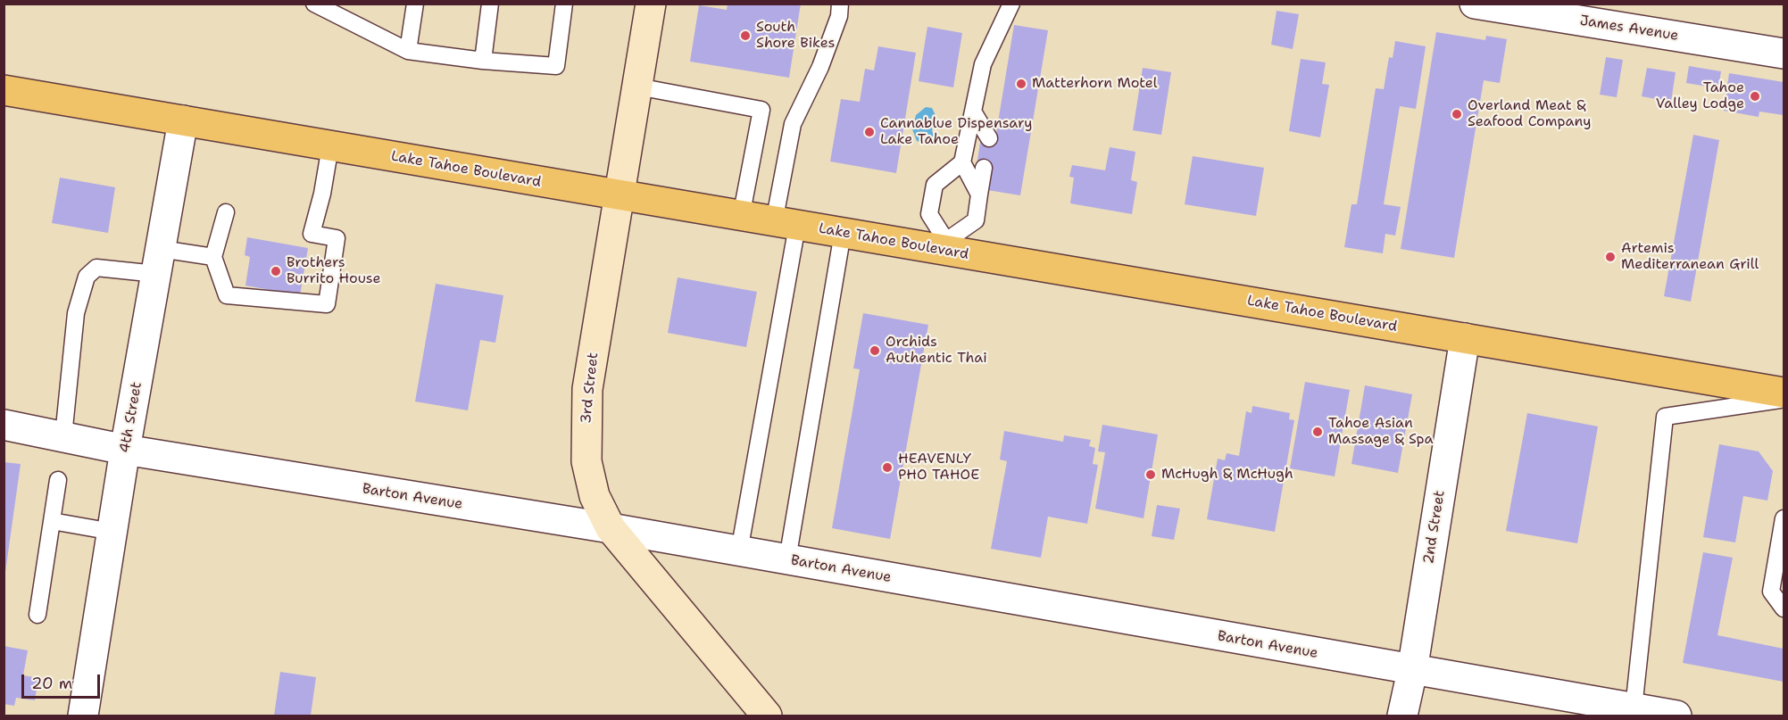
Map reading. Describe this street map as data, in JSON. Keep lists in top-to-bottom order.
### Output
{
  "streets": {
    "highway": ["Lake Tahoe Boulevard"],
    "street": [
      "James Avenue",
      "3rd Street",
      "4th Street",
      "Barton Avenue",
      "2nd Street"
    ]
  },
  "crossings": [
    ["Lake Tahoe Boulevard", "3rd Street"],
    ["Lake Tahoe Boulevard", "4th Street"],
    ["Lake Tahoe Boulevard", "2nd Street"],
    ["3rd Street", "Barton Avenue"],
    ["4th Street", "Barton Avenue"],
    ["Barton Avenue", "2nd Street"]
  ],
  "places": [
    "South Shore Bikes",
    "Matterhorn Motel",
    "Tahoe Valley Lodge",
    "Overland Meat & Seafood Company",
    "Cannablue Dispensary Lake Tahoe",
    "Artemis Mediterranean Grill",
    "Brothers Burrito House",
    "Orchids Authentic Thai",
    "Tahoe Asian Massage & Spa",
    "HEAVENLY PHO TAHOE",
    "McHugh & McHugh"
  ],
  "scale_bar": "20 m"
}
